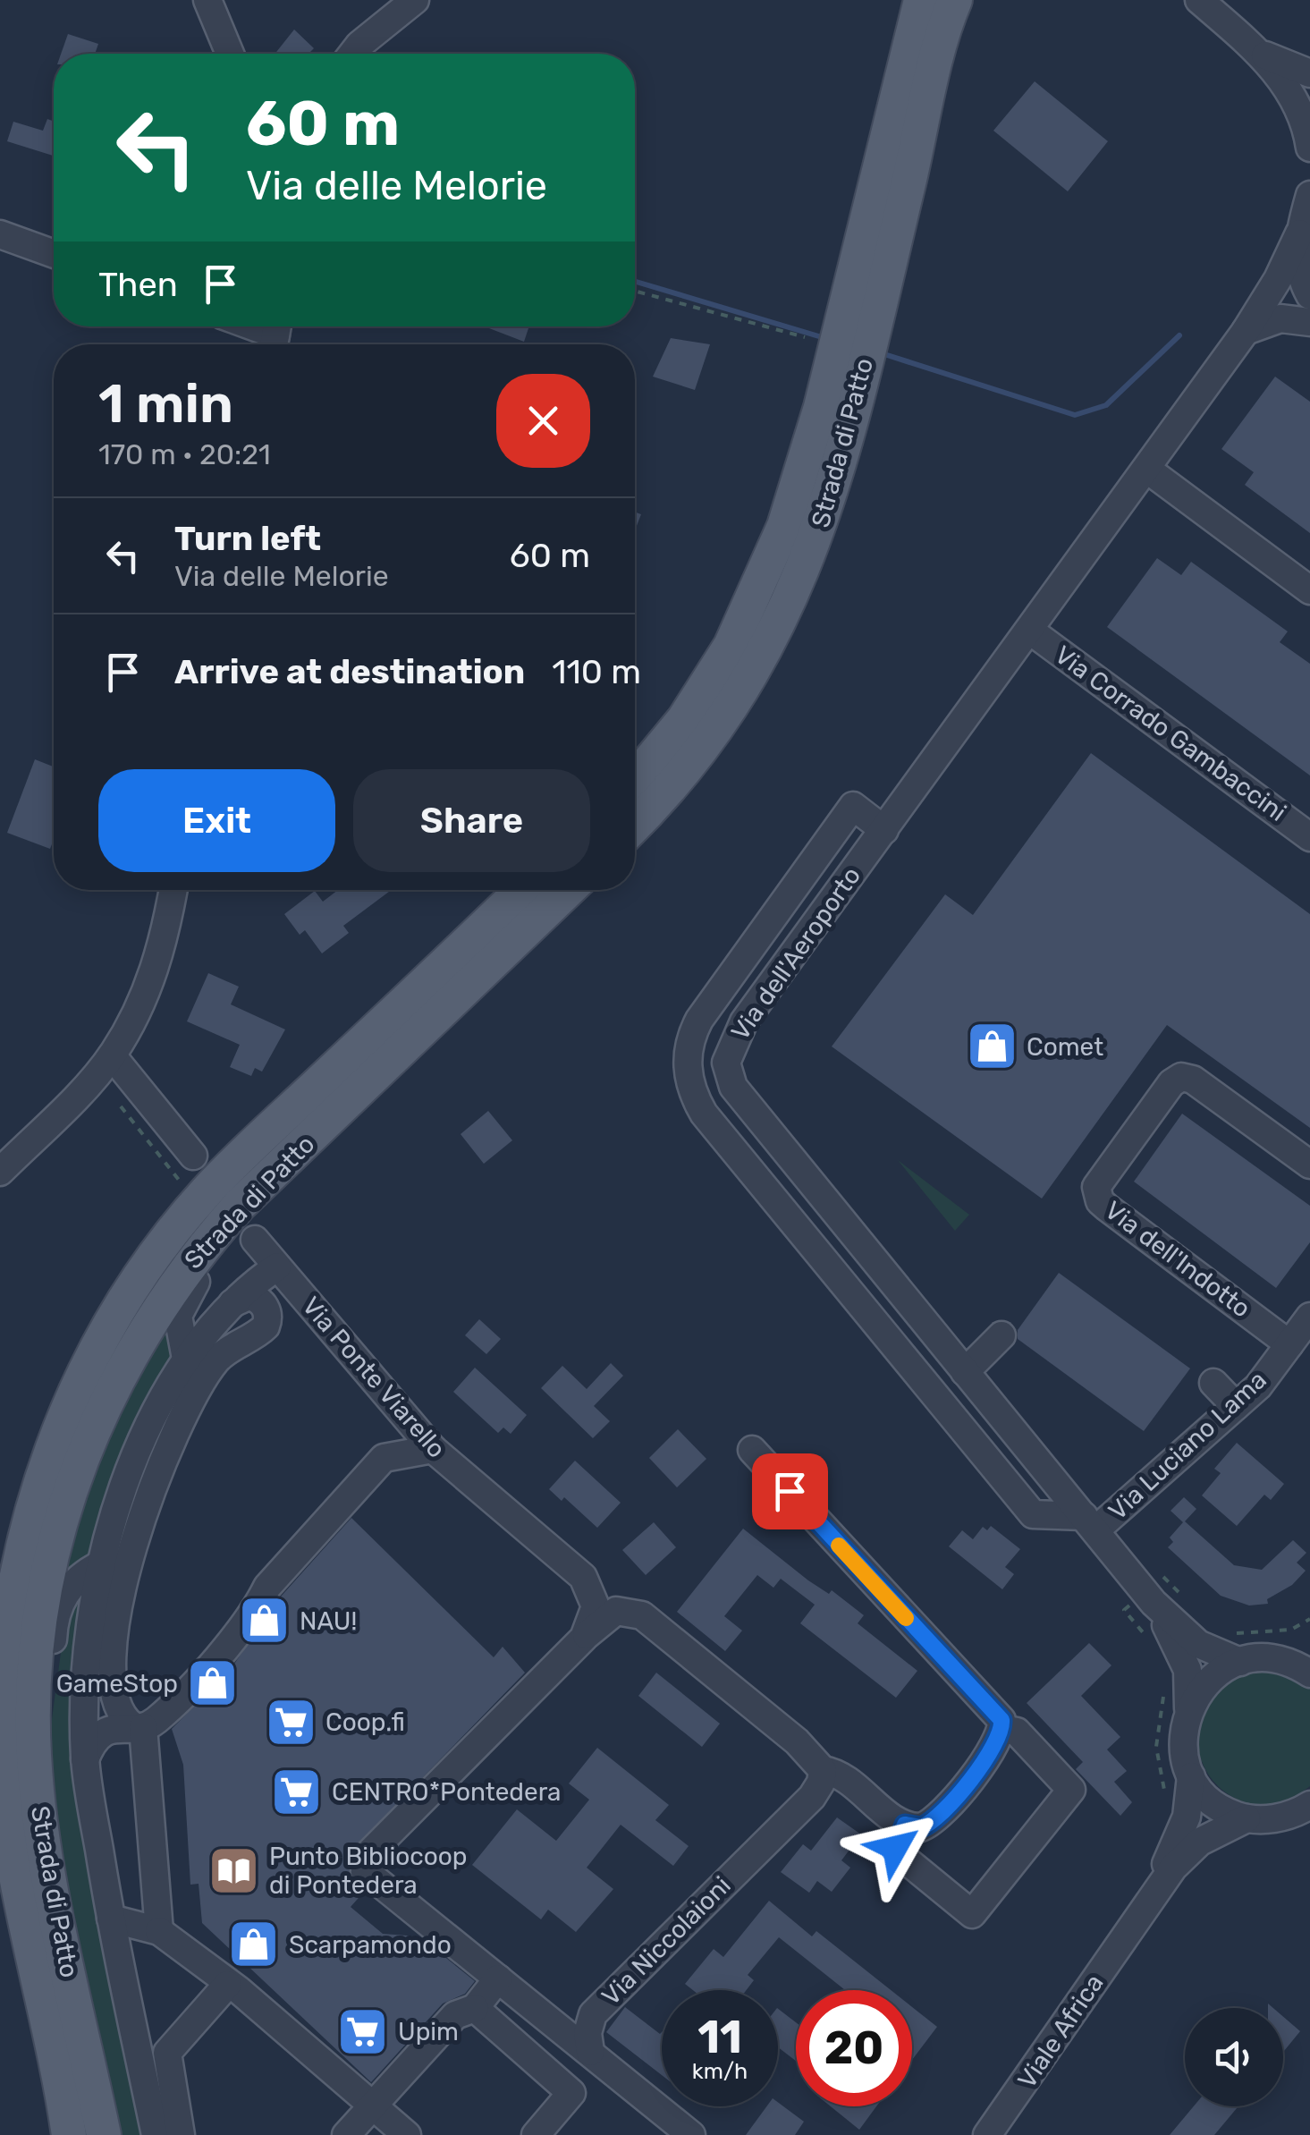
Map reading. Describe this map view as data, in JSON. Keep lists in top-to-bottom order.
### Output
{
  "streets": {
    "main road": ["Strada di Patto"],
    "street": [
      "Via Corrado Gambaccini",
      "Via dell'Aeroporto",
      "Via dell'Indotto",
      "Via Ponte Viarello",
      "Via Luciano Lama",
      "Via Niccolaioni",
      "Viale Africa"
    ]
  },
  "crossings": [
    ["Via Corrado Gambaccini", "Via dell'Aeroporto"],
    ["Via dell'Aeroporto", "Via Luciano Lama"],
    ["Via dell'Aeroporto", "Viale Africa"],
    ["Via dell'Indotto", "Via Luciano Lama"]
  ],
  "places": {
    "shop": [
      "Comet",
      "NAU!",
      "GameStop",
      "Scarpamondo"
    ],
    "supermarket": ["Coop.fi", "CENTRO*Pontedera", "Upim"],
    "library": ["Punto Bibliocoop di Pontedera"]
  },
  "page": {
    "turn": ["60 m", "Via delle Melorie"],
    "then": "Then",
    "heading": ["1 min", "170 m · 20:21"],
    "list": [
      {
        "name": "Turn left",
        "note": "Via delle Melorie",
        "value": "60 m"
      },
      {
        "name": "Arrive at destination",
        "value": "110 m"
      }
    ],
    "buttons": ["Exit", "Share"],
    "speed": "11 km/h",
    "limit": "20"
  }
}
